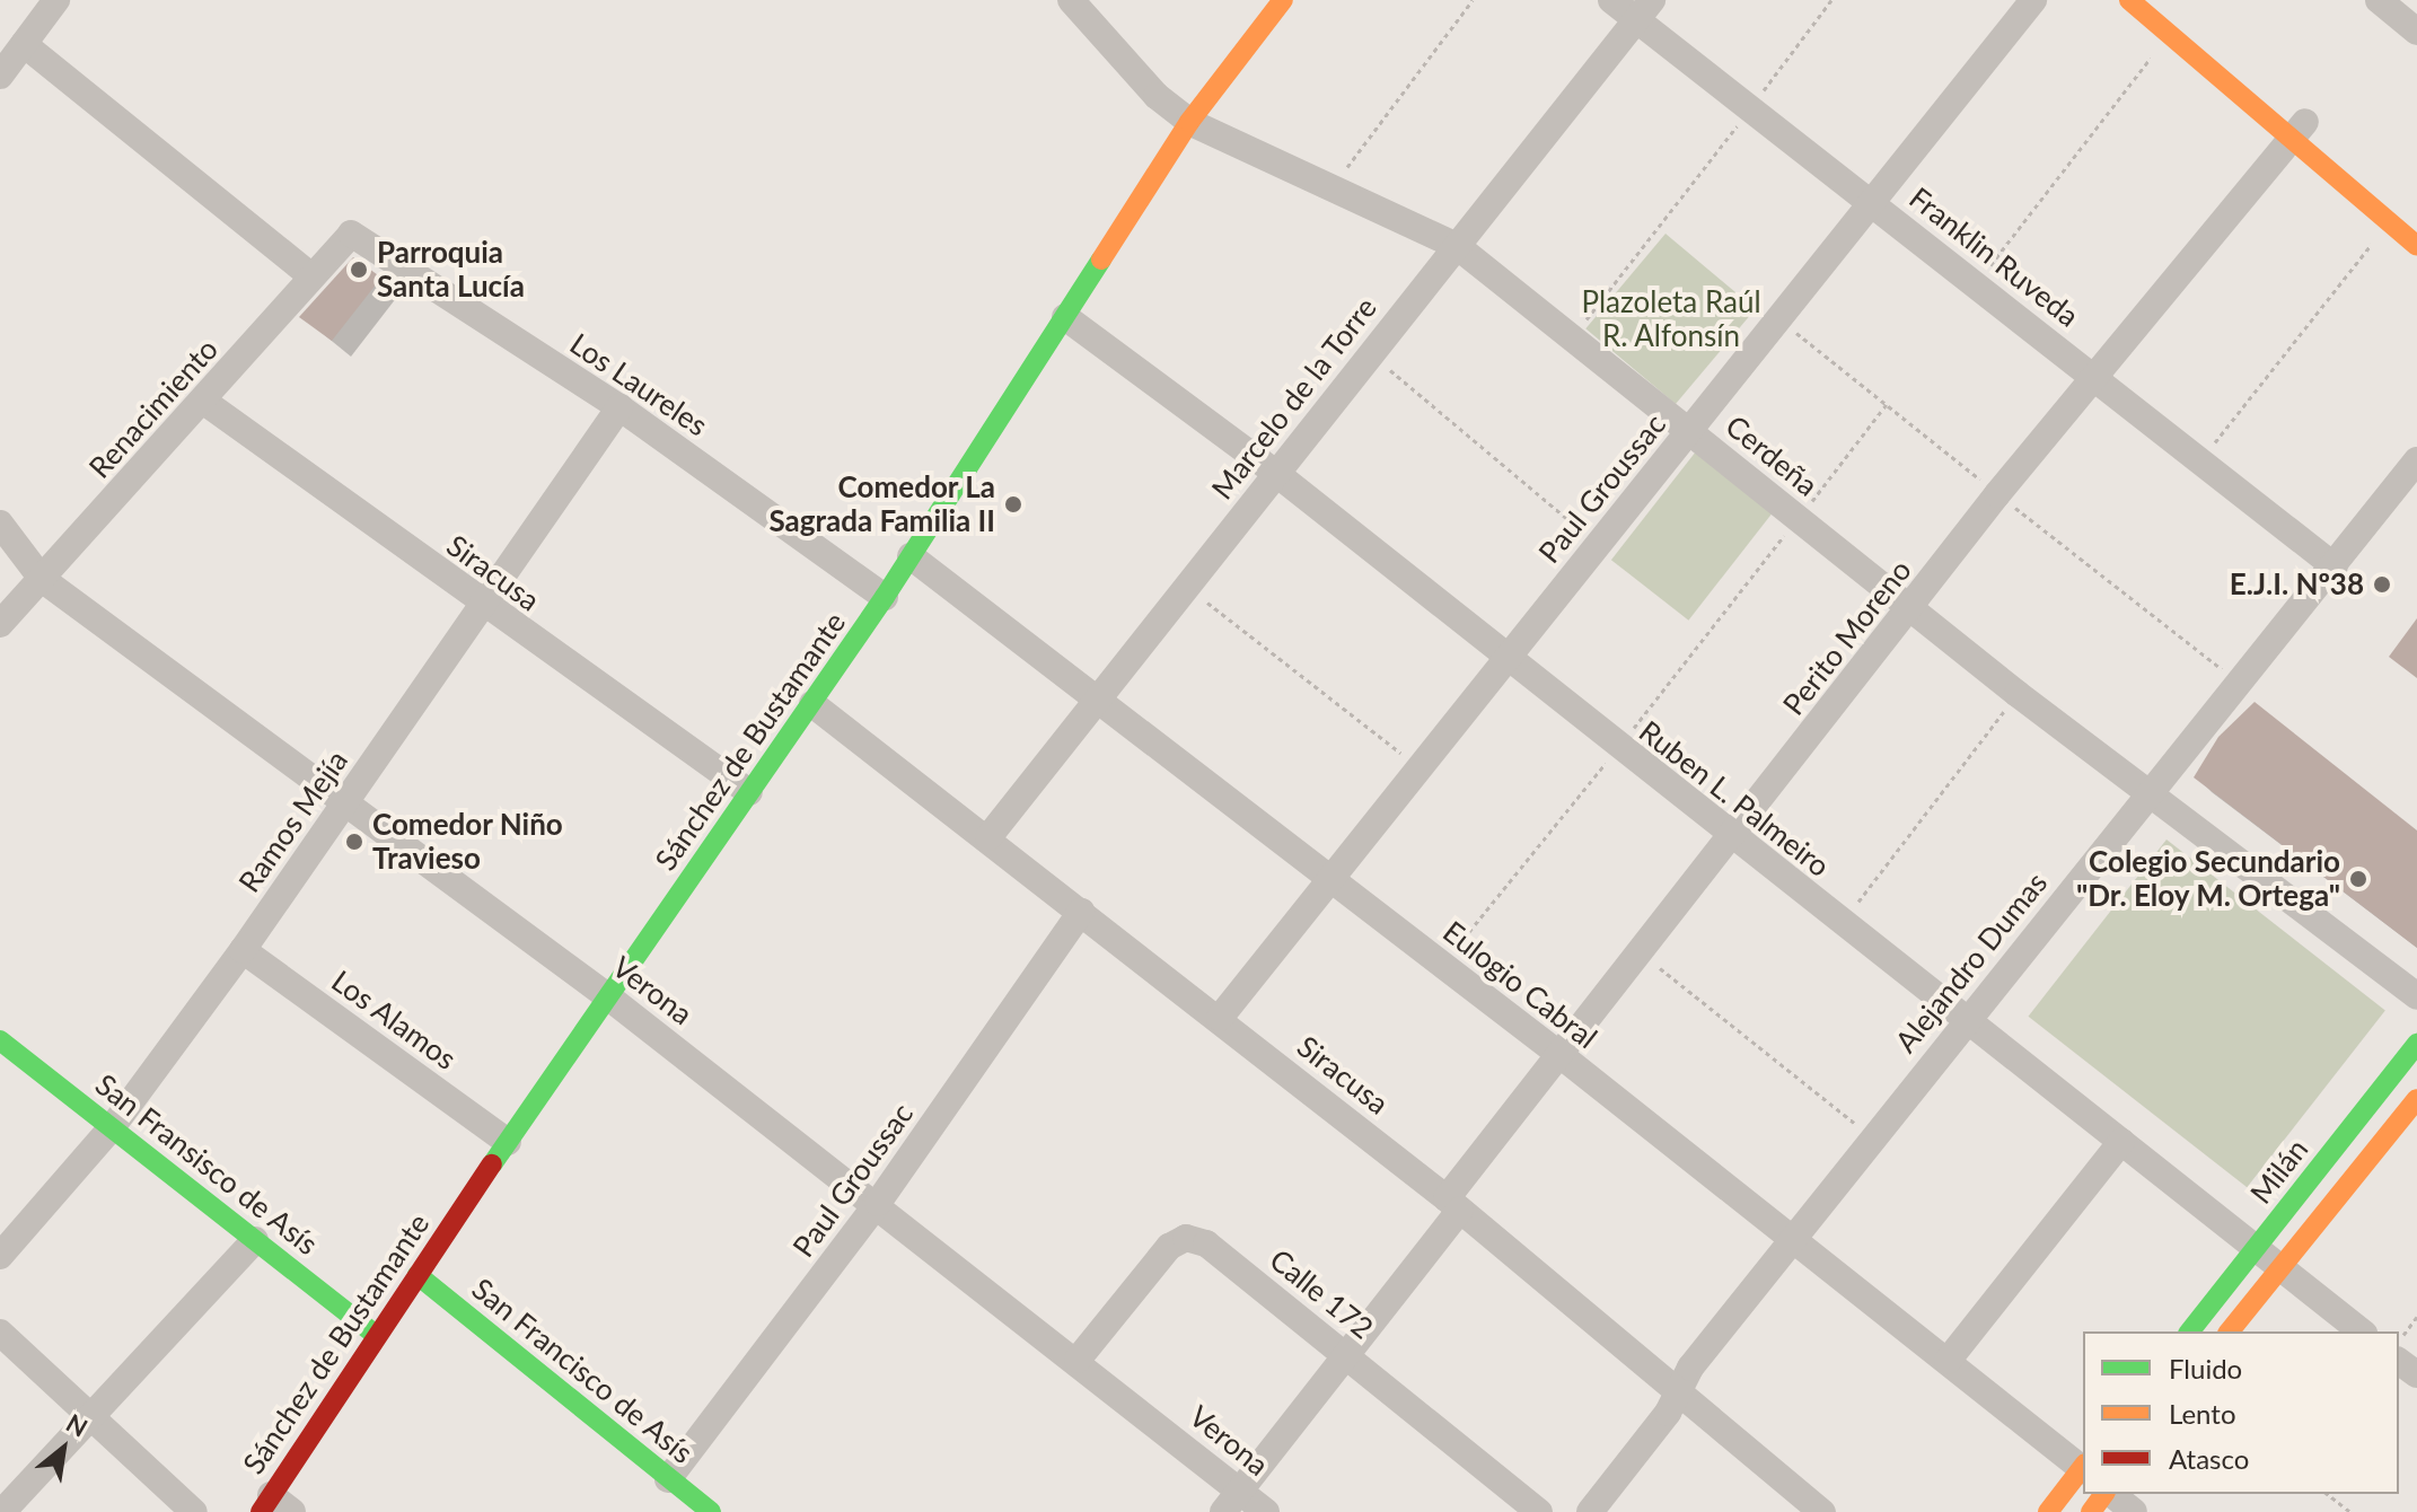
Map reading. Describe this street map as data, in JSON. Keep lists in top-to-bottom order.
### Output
{
  "streets": {
    "street": [
      "Franklin Ruveda",
      "Los Laureles",
      "Marcelo de la Torre",
      "Renacimiento",
      "Cerdeña",
      "Paul Groussac",
      "Siracusa",
      "Perito Moreno",
      "Sánchez de Bustamante",
      "Ruben L. Palmeiro",
      "Ramos Mejía",
      "Alejandro Dumas",
      "Eulogio Cabral",
      "Verona",
      "Los Alamos",
      "San Fransisco de Asís",
      "Milán",
      "Calle 172",
      "San Francisco de Asís"
    ]
  },
  "crossings": [
    ["Franklin Ruveda", "Marcelo de la Torre"],
    ["Franklin Ruveda", "Paul Groussac"],
    ["Franklin Ruveda", "Perito Moreno"],
    ["Franklin Ruveda", "Alejandro Dumas"],
    ["Los Laureles", "Renacimiento"],
    ["Los Laureles", "Sánchez de Bustamante"],
    ["Los Laureles", "Ramos Mejía"],
    ["Marcelo de la Torre", "Cerdeña"],
    ["Marcelo de la Torre", "Siracusa"],
    ["Marcelo de la Torre", "Ruben L. Palmeiro"],
    ["Marcelo de la Torre", "Eulogio Cabral"],
    ["Renacimiento", "Siracusa"],
    ["Renacimiento", "Verona"],
    ["Cerdeña", "Paul Groussac"],
    ["Cerdeña", "Perito Moreno"],
    ["Cerdeña", "Sánchez de Bustamante"],
    ["Cerdeña", "Alejandro Dumas"],
    ["Paul Groussac", "Siracusa"],
    ["Paul Groussac", "Ruben L. Palmeiro"],
    ["Paul Groussac", "Eulogio Cabral"],
    ["Paul Groussac", "Verona"],
    ["Paul Groussac", "San Francisco de Asís"],
    ["Siracusa", "Perito Moreno"],
    ["Siracusa", "Sánchez de Bustamante"],
    ["Siracusa", "Ramos Mejía"],
    ["Siracusa", "Alejandro Dumas"],
    ["Perito Moreno", "Ruben L. Palmeiro"],
    ["Perito Moreno", "Eulogio Cabral"],
    ["Perito Moreno", "Verona"],
    ["Perito Moreno", "Calle 172"],
    ["Sánchez de Bustamante", "Ruben L. Palmeiro"],
    ["Sánchez de Bustamante", "Eulogio Cabral"],
    ["Sánchez de Bustamante", "Verona"],
    ["Sánchez de Bustamante", "Los Alamos"],
    ["Sánchez de Bustamante", "San Fransisco de Asís"],
    ["Sánchez de Bustamante", "San Francisco de Asís"],
    ["Ruben L. Palmeiro", "Alejandro Dumas"],
    ["Ruben L. Palmeiro", "Milán"],
    ["Ramos Mejía", "Verona"],
    ["Ramos Mejía", "Los Alamos"],
    ["Ramos Mejía", "San Fransisco de Asís"],
    ["Alejandro Dumas", "Eulogio Cabral"],
    ["Verona", "Calle 172"]
  ],
  "parks": ["Plazoleta Raúl R. Alfonsín"],
  "places": [
    "Parroquia Santa Lucía",
    "Comedor La Sagrada Familia II",
    "E.J.I. Nº38",
    "Comedor Niño Travieso",
    "Colegio Secundario \"Dr. Eloy M. Ortega\""
  ],
  "legend": ["Fluido", "Lento", "Atasco"],
  "north": "top right"
}
